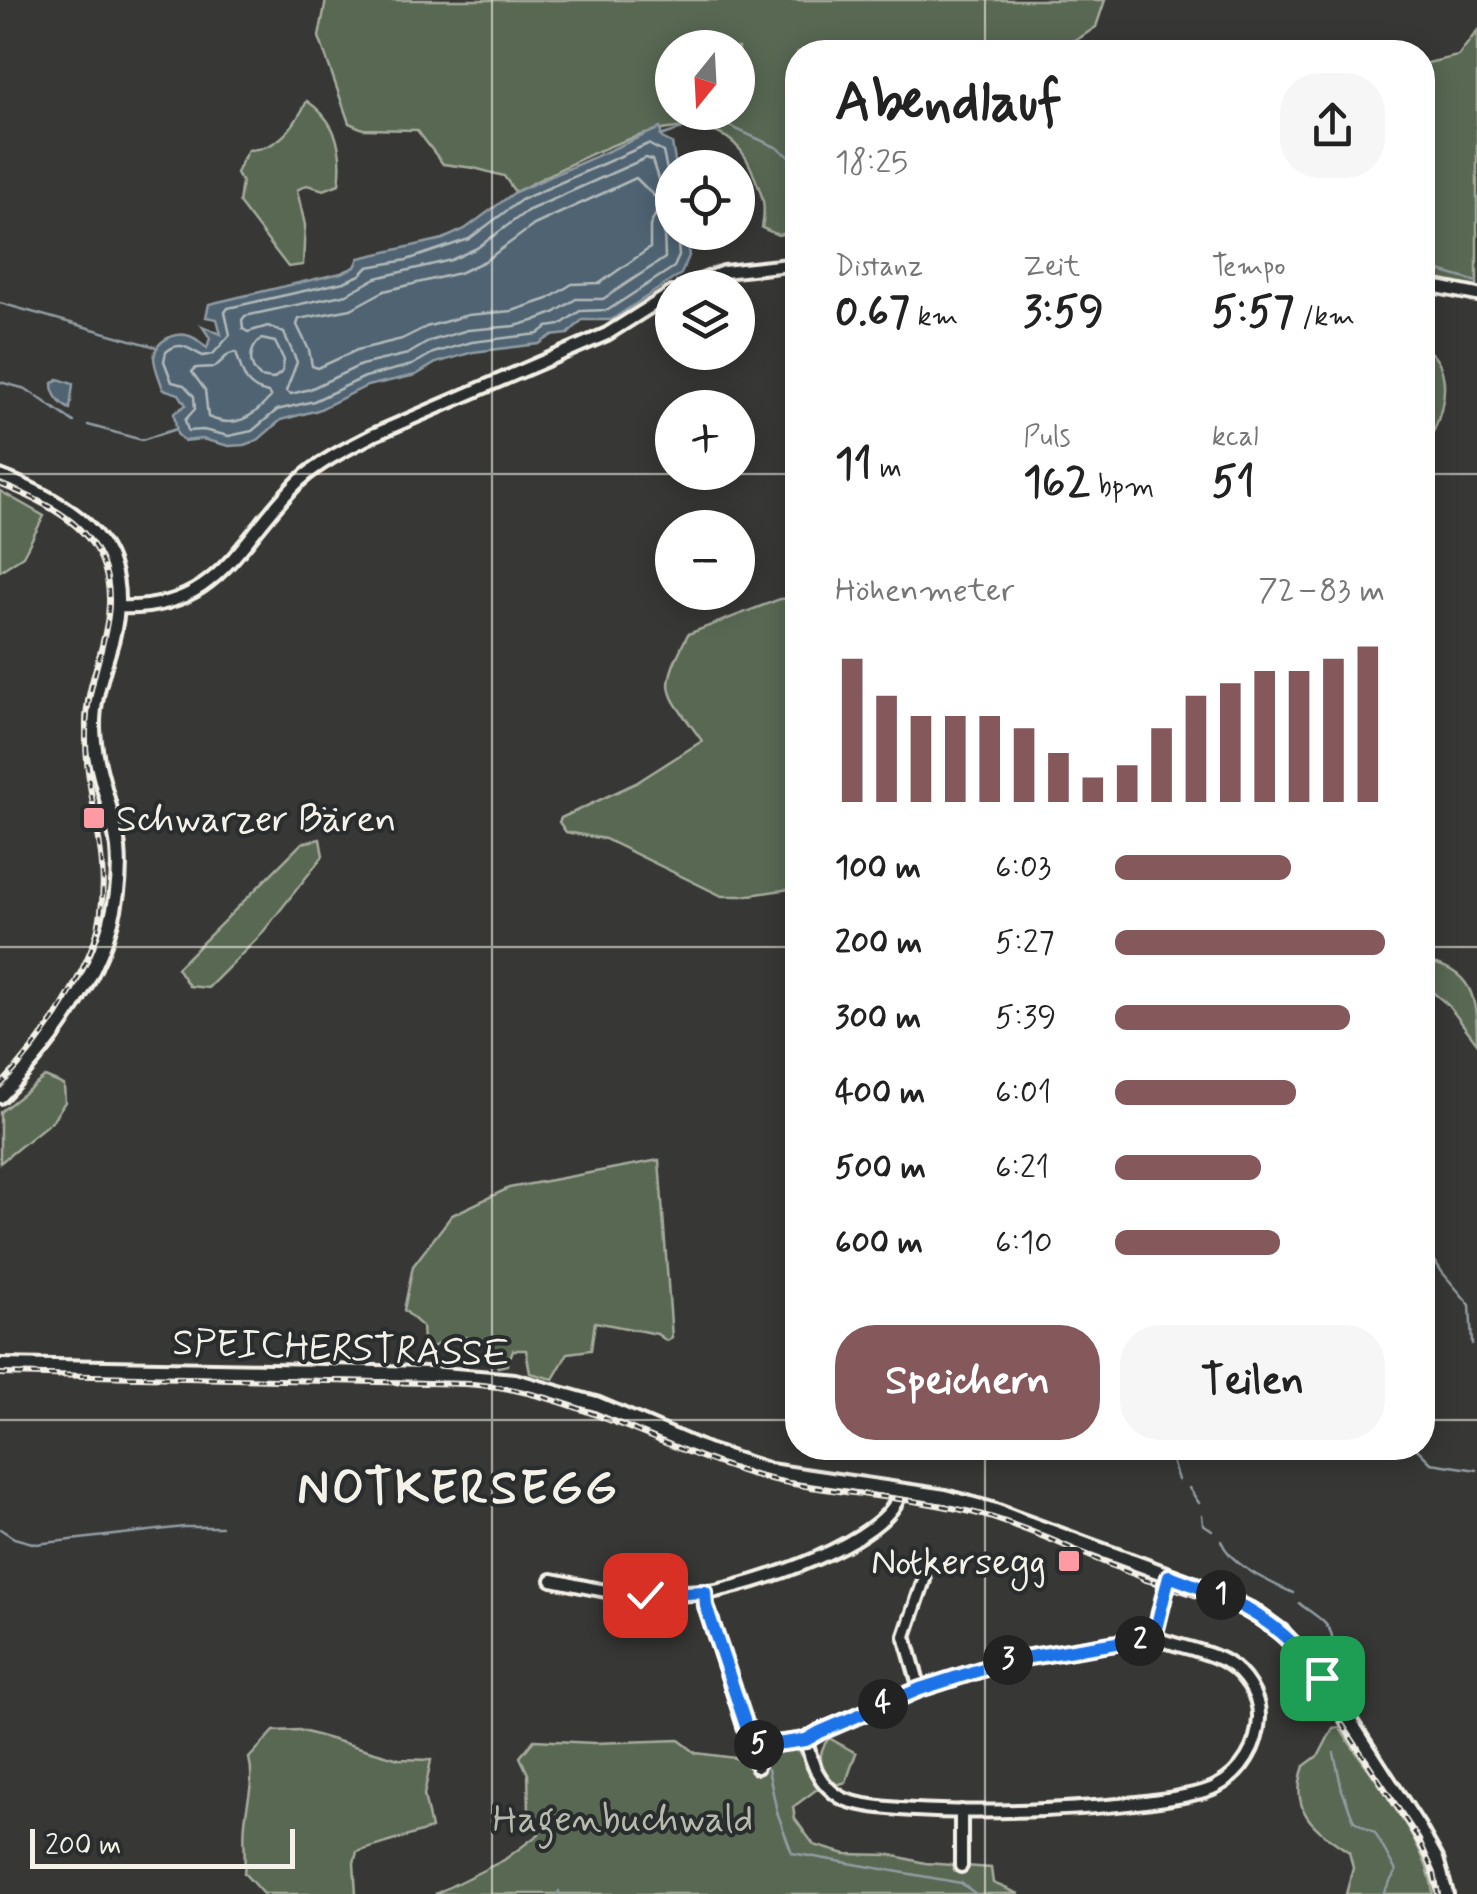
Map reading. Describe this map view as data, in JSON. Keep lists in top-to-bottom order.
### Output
{
  "streets": {
    "main road": ["SPEICHERSTRASSE"]
  },
  "districts": ["NOTKERSEGG"],
  "parks": ["Hagenbuchwald"],
  "places": {
    "transit": ["Schwarzer Bären", "Notkersegg"]
  },
  "scale_bar": "200 m",
  "north": "bottom",
  "page": {
    "map_buttons": ["+", "−"],
    "heading": ["Abendlauf", "18:25"],
    "stats": [
      ["Distanz", "0.67 km"],
      ["Zeit", "3:59"],
      ["Tempo", "5:57 /km"],
      ["11 m"],
      ["Puls", "162 bpm"],
      ["kcal", "51"]
    ],
    "chart": ["Höhenmeter", "72–83 m"],
    "list": [
      {
        "name": "100 m",
        "note": "6:03"
      },
      {
        "name": "200 m",
        "note": "5:27"
      },
      {
        "name": "300 m",
        "note": "5:39"
      },
      {
        "name": "400 m",
        "note": "6:01"
      },
      {
        "name": "500 m",
        "note": "6:21"
      },
      {
        "name": "600 m",
        "note": "6:10"
      }
    ],
    "buttons": ["Speichern", "Teilen"],
    "pins": [
      "1",
      "2",
      "3",
      "4",
      "5"
    ],
    "scale": "200 m"
  }
}
